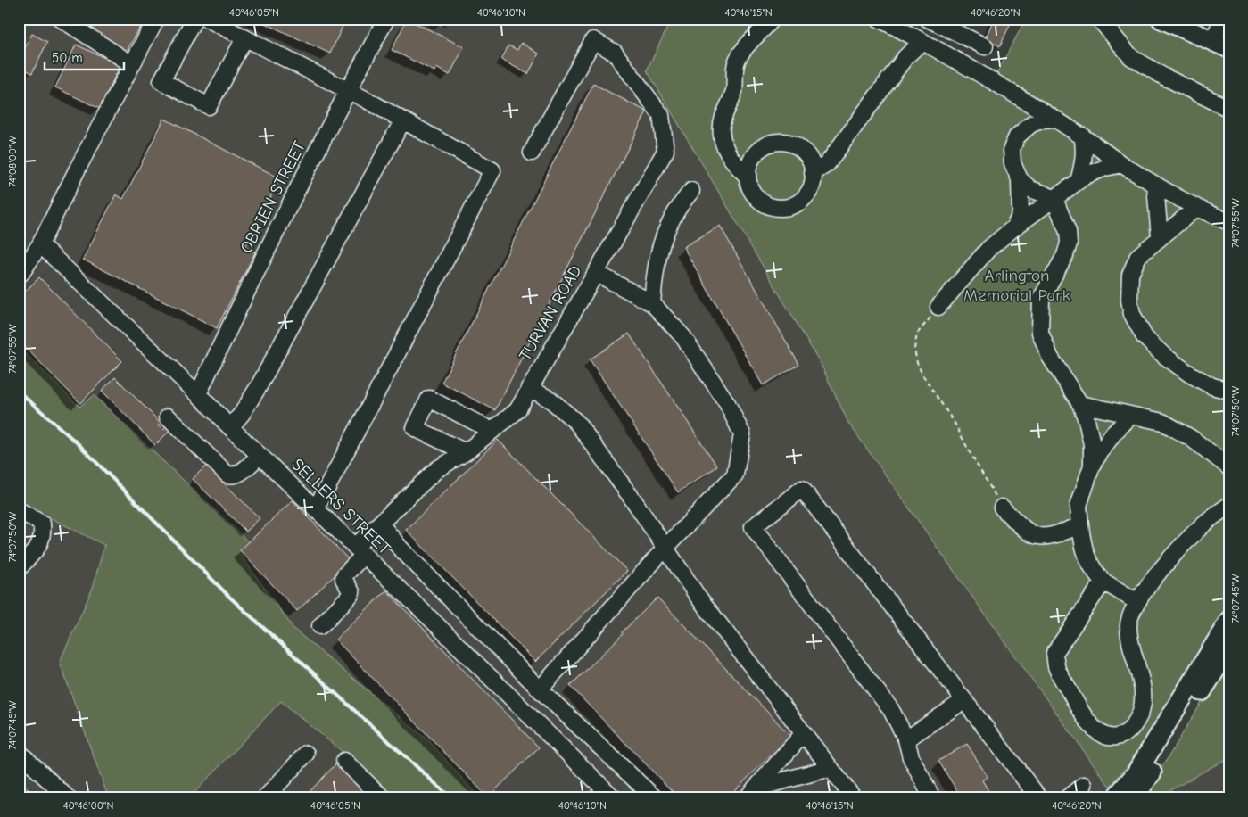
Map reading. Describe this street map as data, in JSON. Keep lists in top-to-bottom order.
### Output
{
  "streets": {
    "street": ["OBRIEN STREET", "TURVAN ROAD", "SELLERS STREET"]
  },
  "crossings": [
    ["OBRIEN STREET", "SELLERS STREET"],
    ["TURVAN ROAD", "SELLERS STREET"]
  ],
  "parks": ["Arlington Memorial Park"],
  "scale_bar": "50 m",
  "coordinates": [
    "40°46'05\"N",
    "40°46'10\"N",
    "40°46'15\"N",
    "40°46'20\"N",
    "74°08'00\"W",
    "74°07'55\"W",
    "74°07'50\"W",
    "74°07'45\"W",
    "40°46'00\"N"
  ]
}
